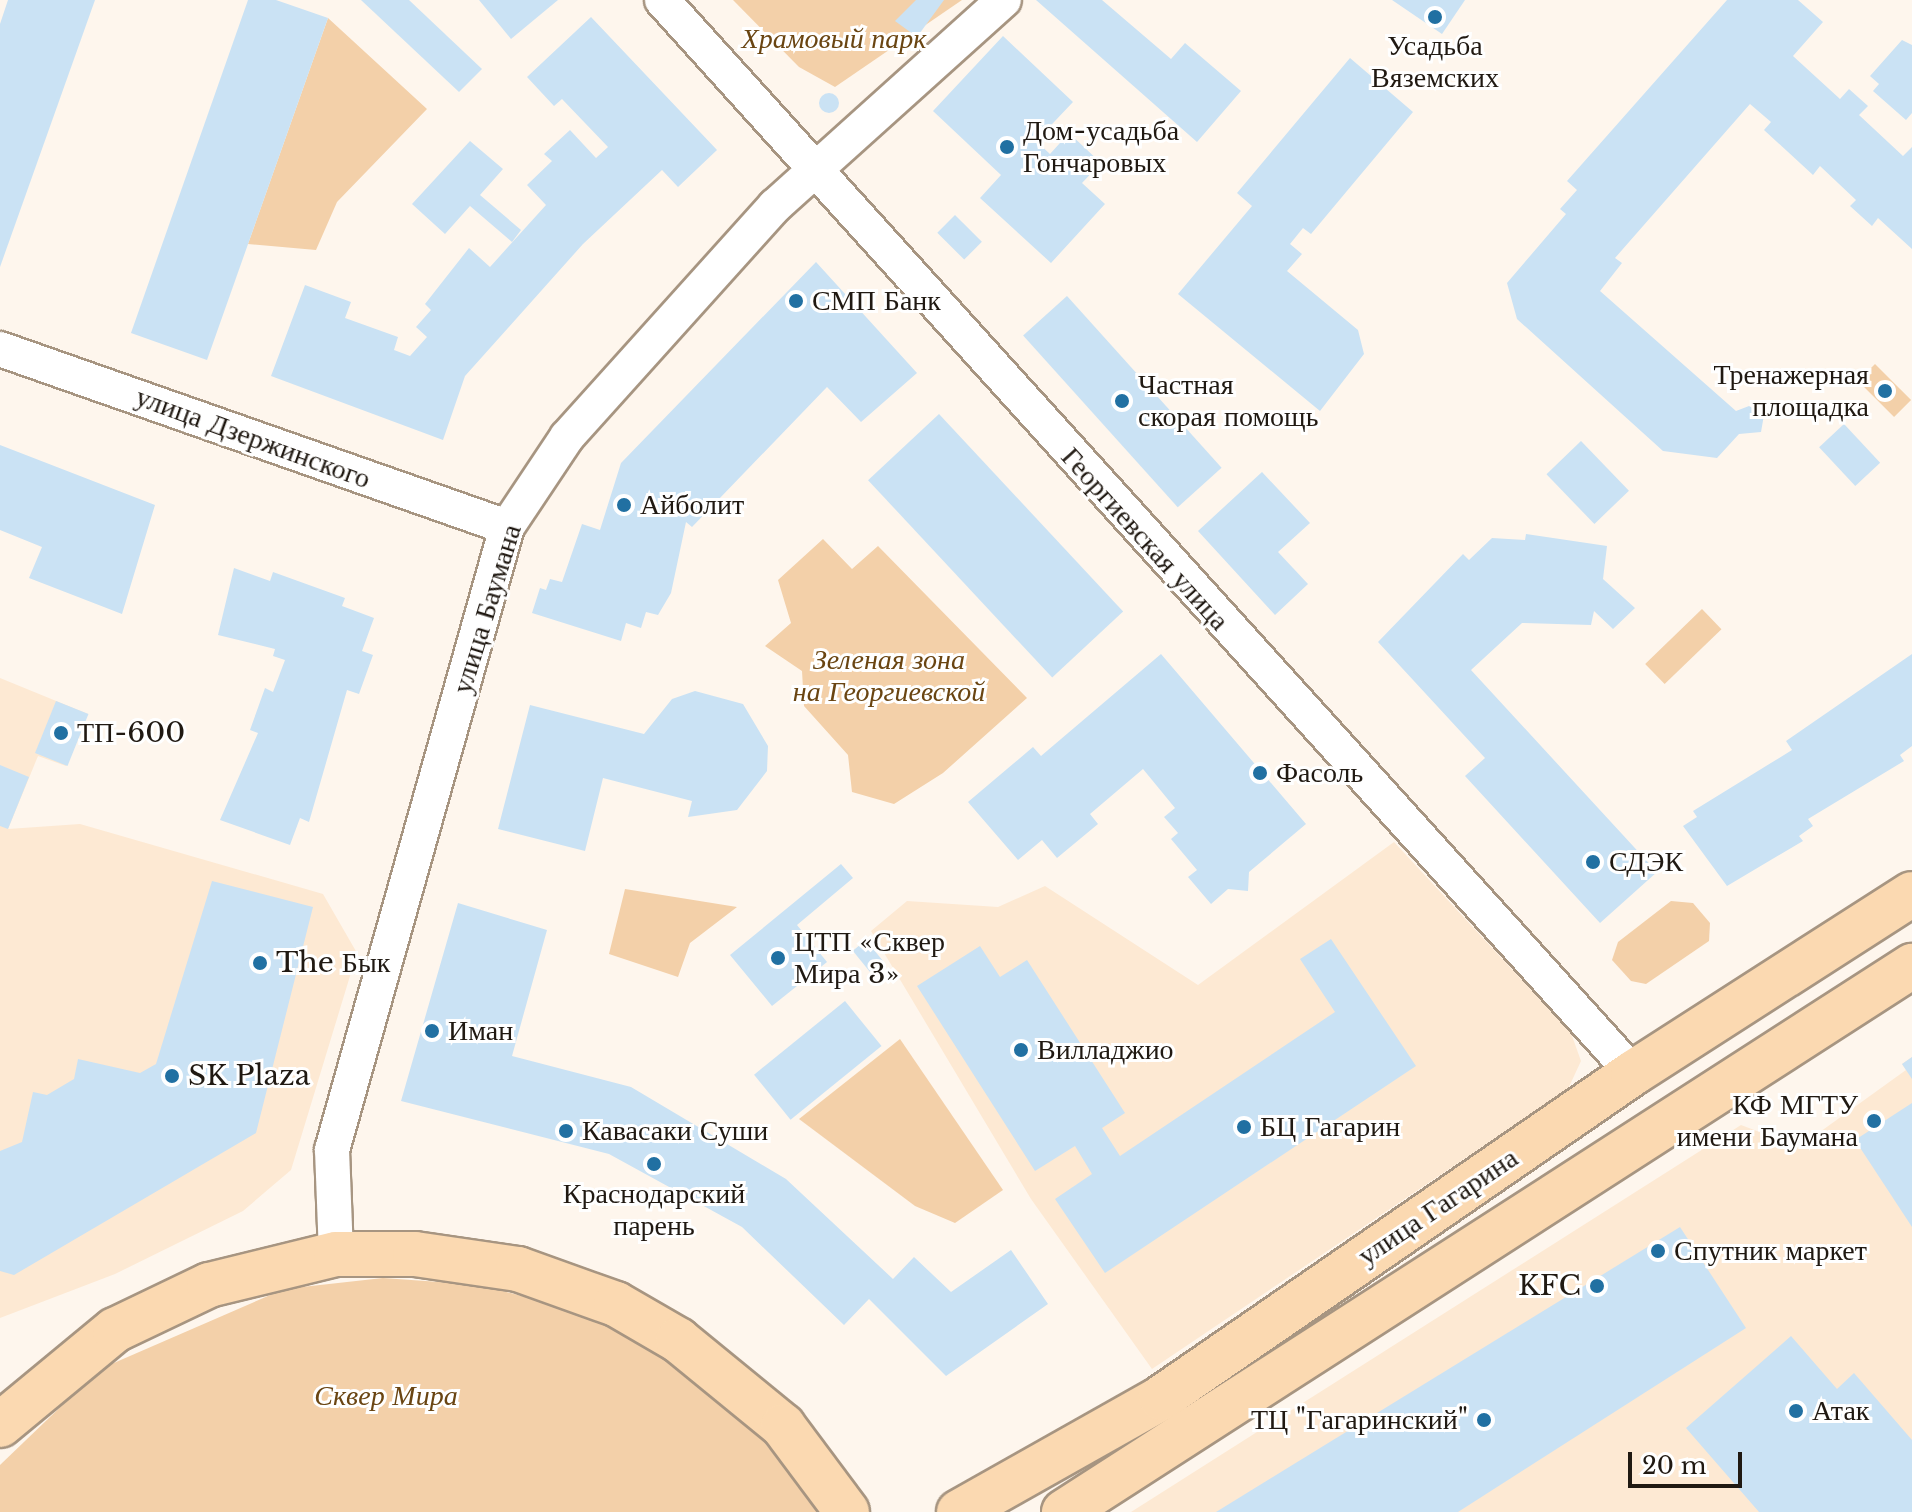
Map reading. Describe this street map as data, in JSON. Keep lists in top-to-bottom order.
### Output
{
  "streets": {
    "main road": ["улица Гагарина"],
    "street": ["улица Дзержинского", "Георгиевская улица", "улица Баумана"]
  },
  "crossings": [
    ["улица Дзержинского", "улица Баумана"],
    ["Георгиевская улица", "улица Баумана"],
    ["Георгиевская улица", "улица Гагарина"]
  ],
  "parks": ["Храмовый парк", "Зеленая зона на Георгиевской", "Сквер Мира"],
  "places": [
    "Усадьба Вяземских",
    "Дом-усадьба Гончаровых",
    "СМП Банк",
    "Тренажерная площадка",
    "Частная скорая помощь",
    "Айболит",
    "ТП-600",
    "Фасоль",
    "СДЭК",
    "ЦТП «Сквер Мира 3»",
    "The Бык",
    "Иман",
    "Вилладжио",
    "SK Plaza",
    "КФ МГТУ имени Баумана",
    "БЦ Гагарин",
    "Кавасаки Суши",
    "Краснодарский парень",
    "Спутник маркет",
    "KFC",
    "Атак",
    "ТЦ \"Гагаринский\""
  ],
  "scale_bar": "20 m"
}
